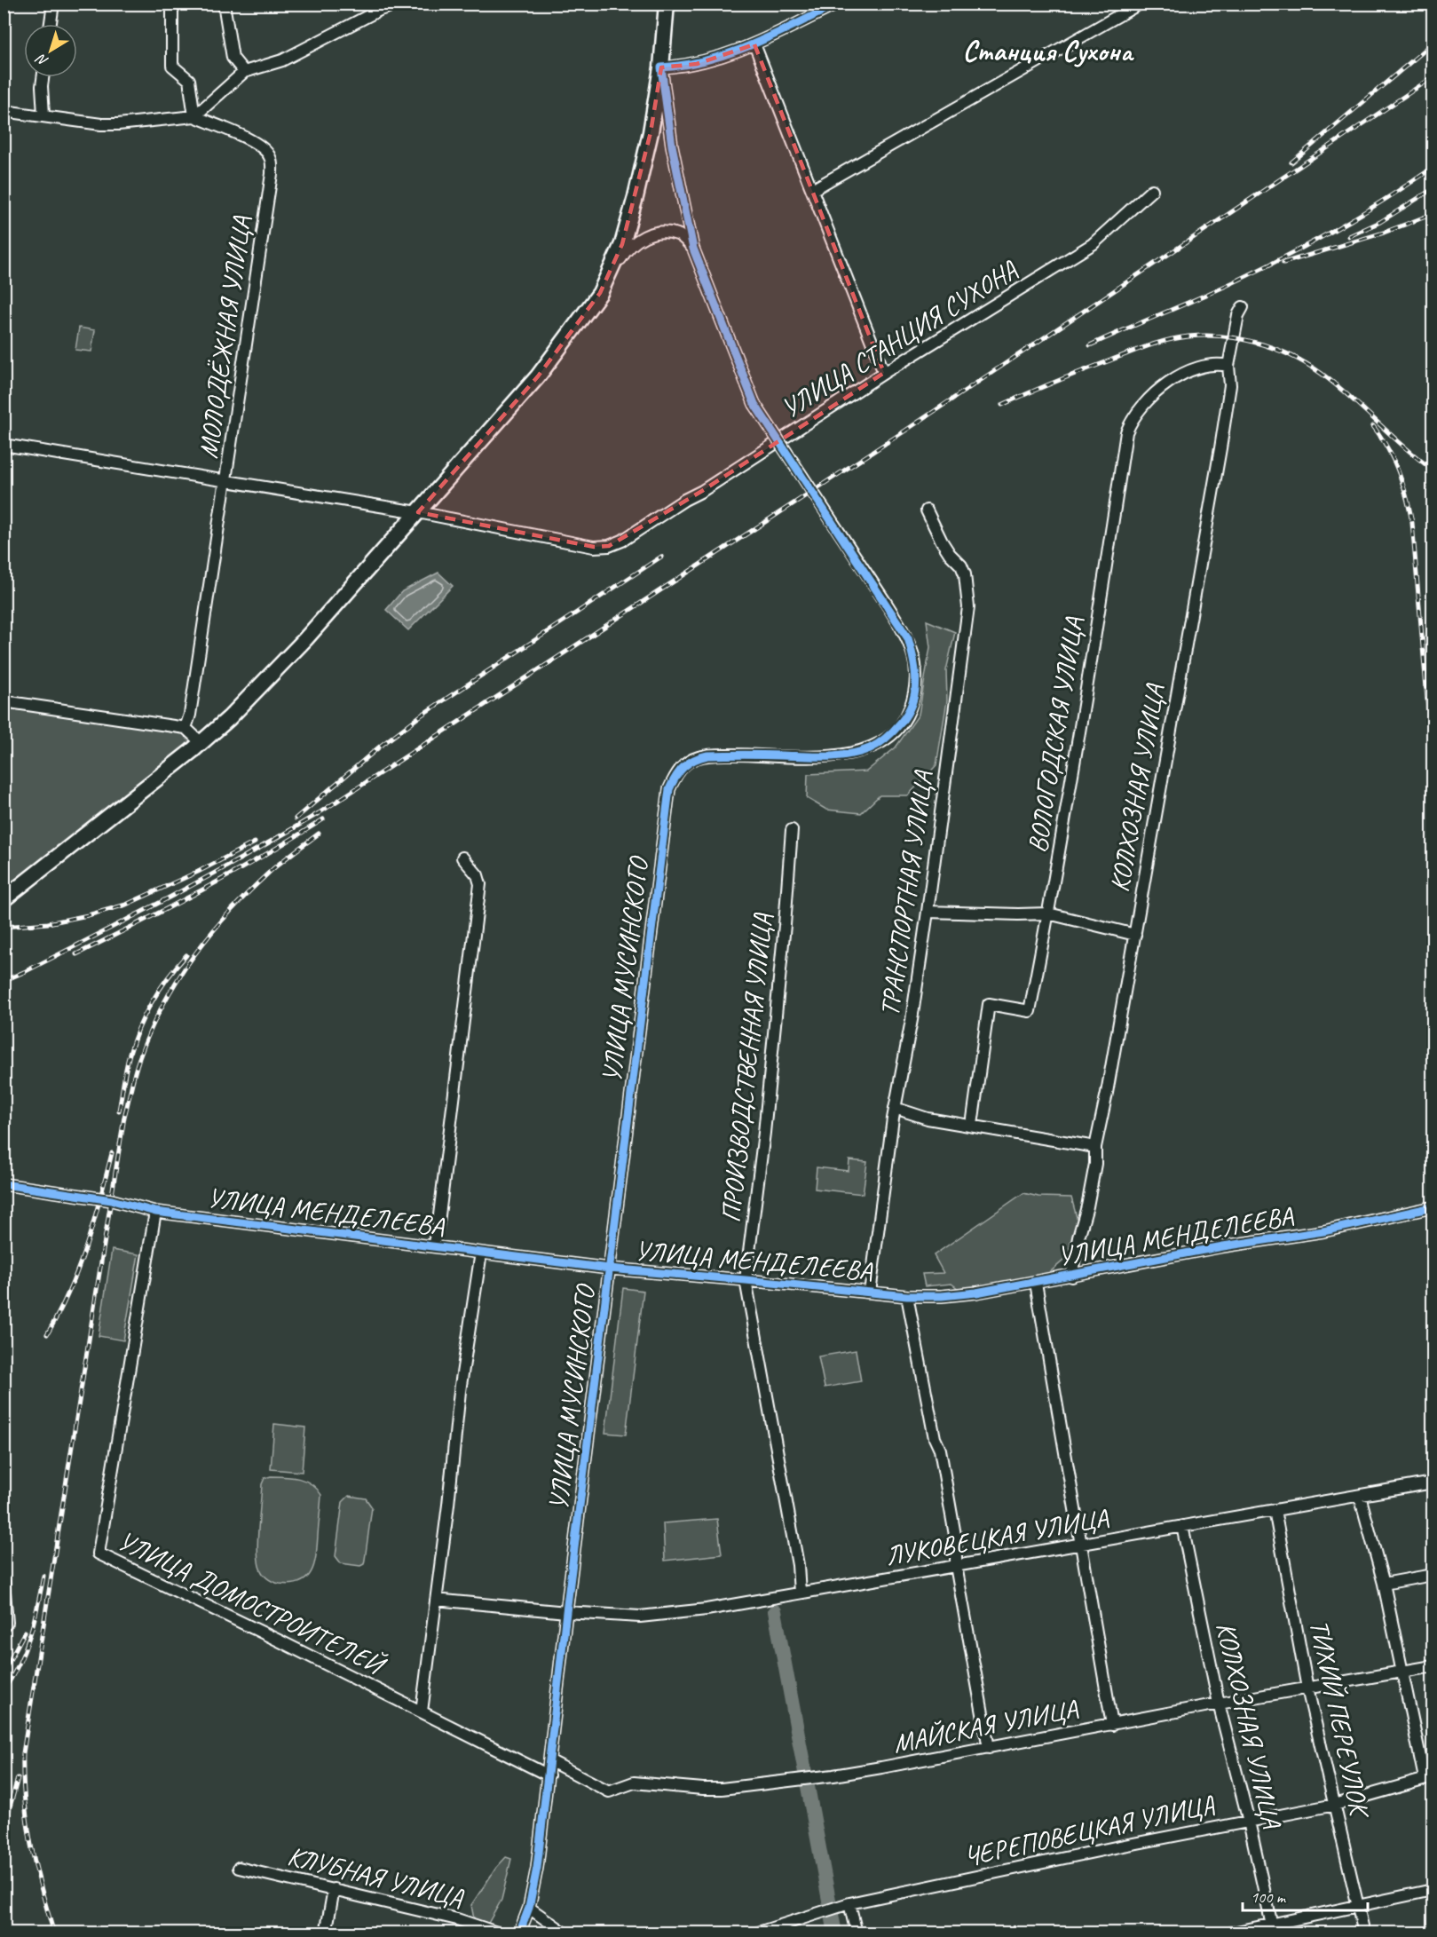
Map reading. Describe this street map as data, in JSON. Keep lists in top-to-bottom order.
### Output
{
  "streets": {
    "street": [
      "МОЛОДЁЖНАЯ УЛИЦА",
      "УЛИЦА СТАНЦИЯ СУХОНА",
      "ВОЛОГОДСКАЯ УЛИЦА",
      "КОЛХОЗНАЯ УЛИЦА",
      "ТРАНСПОРТНАЯ УЛИЦА",
      "УЛИЦА МУСИНСКОГО",
      "ПРОИЗВОДСТВЕННАЯ УЛИЦА",
      "УЛИЦА МЕНДЕЛЕЕВА",
      "ЛУКОВЕЦКАЯ УЛИЦА",
      "УЛИЦА ДОМОСТРОИТЕЛЕЙ",
      "ТИХИЙ ПЕРЕУЛОК",
      "МАЙСКАЯ УЛИЦА",
      "ЧЕРЕПОВЕЦКАЯ УЛИЦА",
      "КЛУБНАЯ УЛИЦА"
    ]
  },
  "crossings": [
    ["МОЛОДЁЖНАЯ УЛИЦА", "УЛИЦА СТАНЦИЯ СУХОНА"],
    ["ВОЛОГОДСКАЯ УЛИЦА", "КОЛХОЗНАЯ УЛИЦА"],
    ["КОЛХОЗНАЯ УЛИЦА", "УЛИЦА МЕНДЕЛЕЕВА"],
    ["КОЛХОЗНАЯ УЛИЦА", "ЛУКОВЕЦКАЯ УЛИЦА"],
    ["КОЛХОЗНАЯ УЛИЦА", "МАЙСКАЯ УЛИЦА"],
    ["КОЛХОЗНАЯ УЛИЦА", "ЧЕРЕПОВЕЦКАЯ УЛИЦА"],
    ["ТРАНСПОРТНАЯ УЛИЦА", "УЛИЦА МЕНДЕЛЕЕВА"],
    ["УЛИЦА МУСИНСКОГО", "УЛИЦА МЕНДЕЛЕЕВА"],
    ["УЛИЦА МУСИНСКОГО", "ЛУКОВЕЦКАЯ УЛИЦА"],
    ["УЛИЦА МУСИНСКОГО", "УЛИЦА ДОМОСТРОИТЕЛЕЙ"],
    ["УЛИЦА МУСИНСКОГО", "МАЙСКАЯ УЛИЦА"],
    ["ПРОИЗВОДСТВЕННАЯ УЛИЦА", "УЛИЦА МЕНДЕЛЕЕВА"],
    ["ПРОИЗВОДСТВЕННАЯ УЛИЦА", "ЛУКОВЕЦКАЯ УЛИЦА"],
    ["УЛИЦА МЕНДЕЛЕЕВА", "УЛИЦА ДОМОСТРОИТЕЛЕЙ"],
    ["ЛУКОВЕЦКАЯ УЛИЦА", "ТИХИЙ ПЕРЕУЛОК"],
    ["ТИХИЙ ПЕРЕУЛОК", "МАЙСКАЯ УЛИЦА"],
    ["ТИХИЙ ПЕРЕУЛОК", "ЧЕРЕПОВЕЦКАЯ УЛИЦА"]
  ],
  "districts": ["Станция Сухона"],
  "scale_bar": "100 m",
  "north": "bottom left"
}
